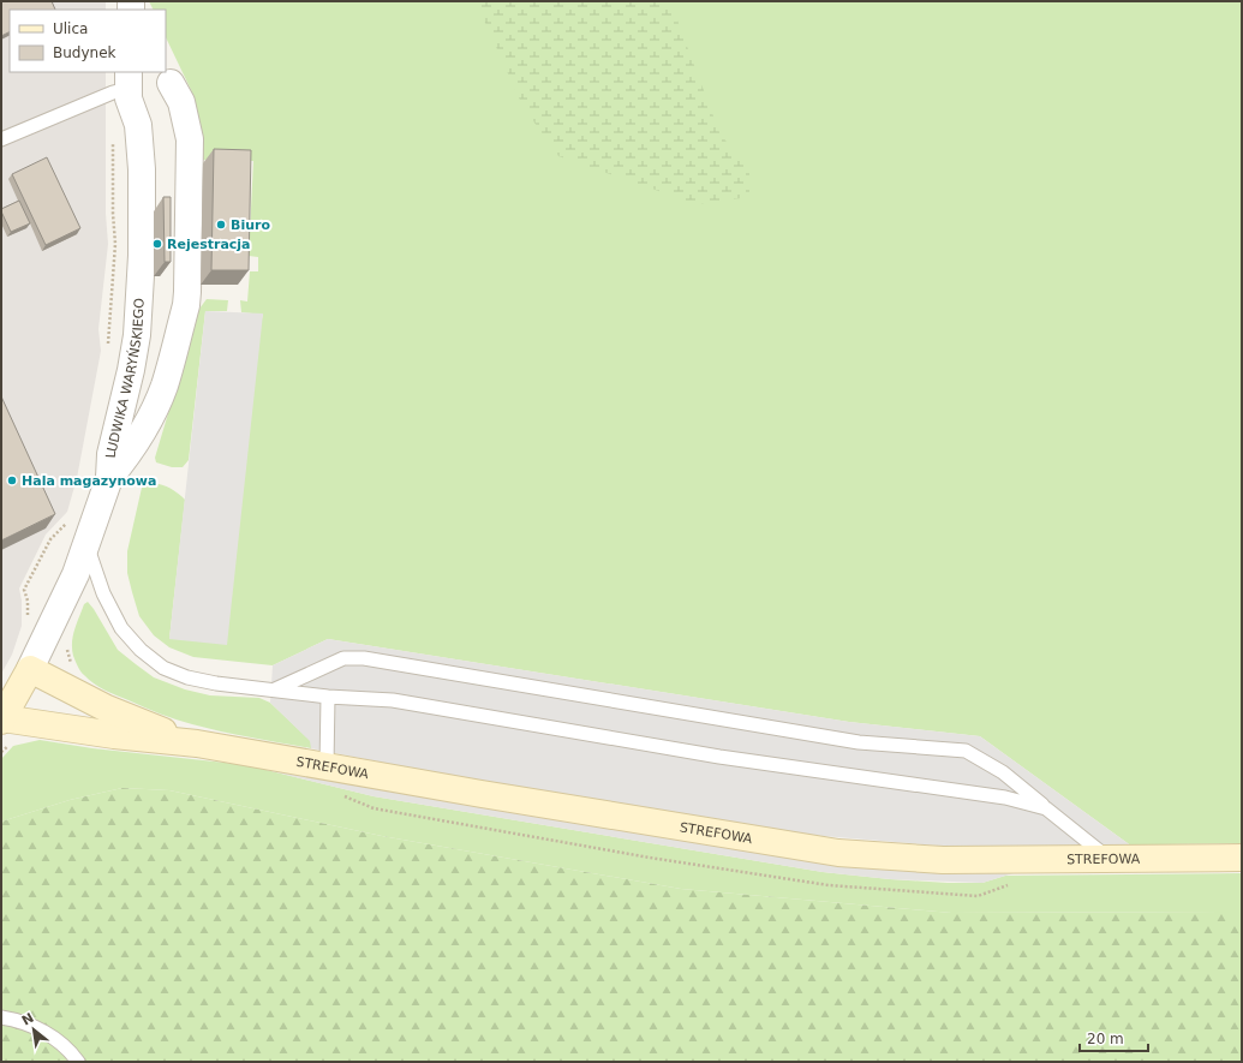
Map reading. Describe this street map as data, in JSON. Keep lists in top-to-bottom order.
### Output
{
  "streets": {
    "street": ["LUDWIKA WARYŃSKIEGO", "STREFOWA"]
  },
  "crossings": [
    ["LUDWIKA WARYŃSKIEGO", "STREFOWA"]
  ],
  "places": ["Biuro", "Rejestracja", "Hala magazynowa"],
  "legend": ["Ulica", "Budynek"],
  "scale_bar": "20 m",
  "north": "top left"
}
